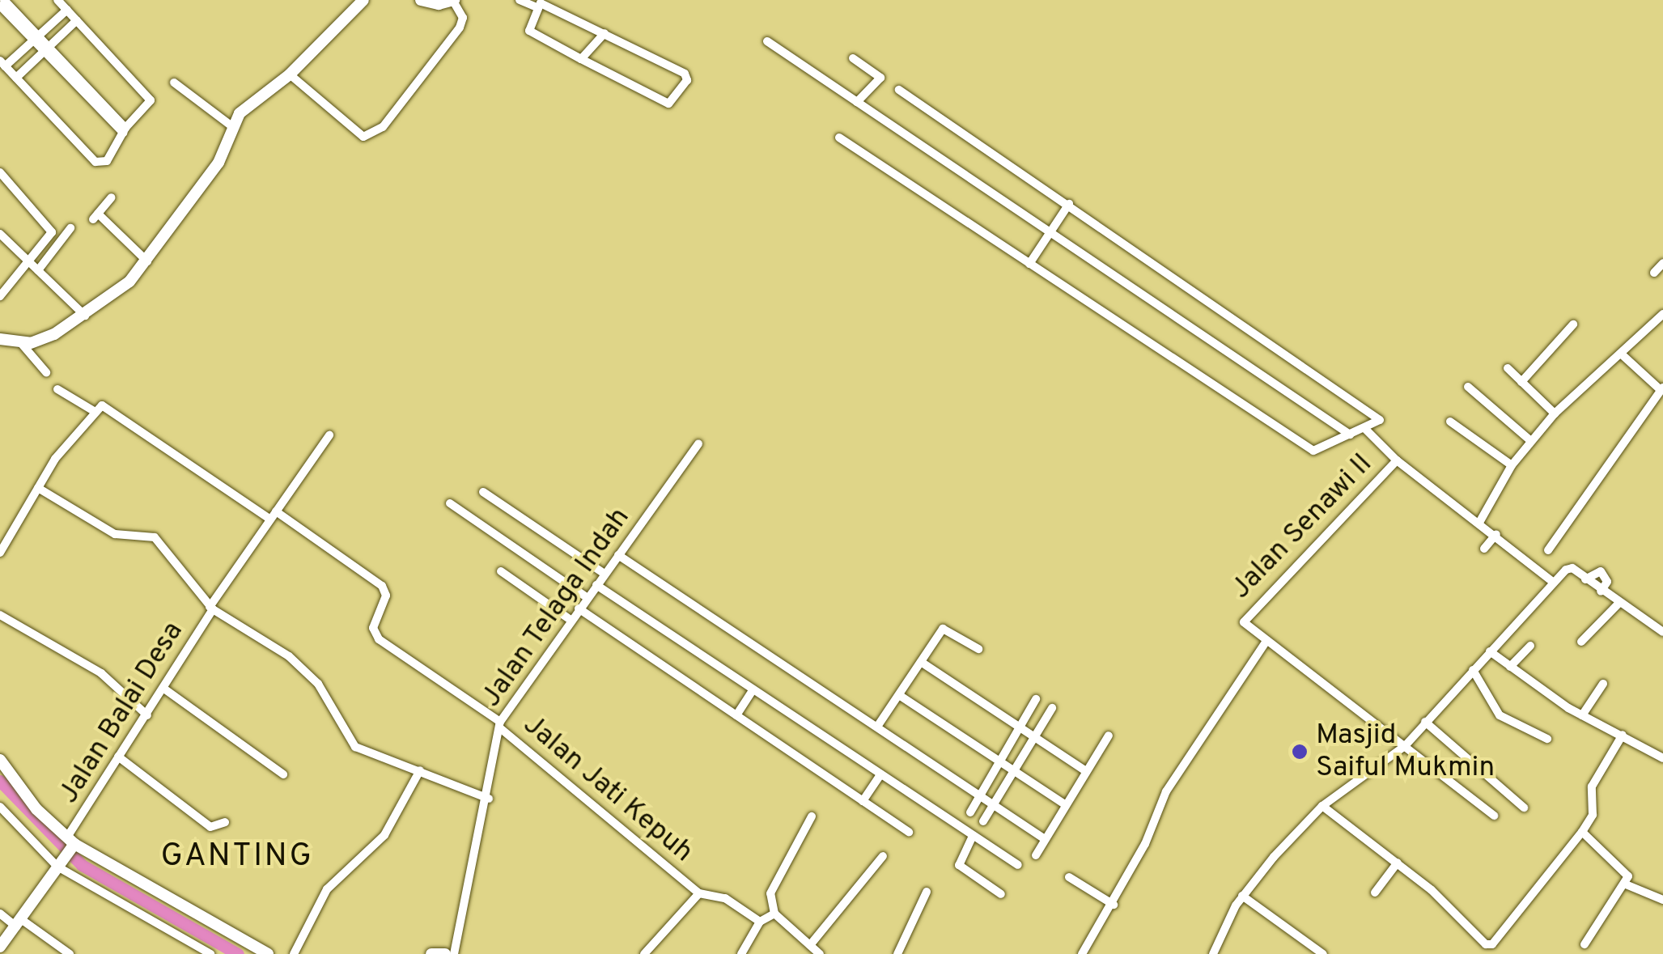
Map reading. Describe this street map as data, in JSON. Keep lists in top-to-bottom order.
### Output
{
  "streets": {
    "street": [
      "Jalan Senawi II",
      "Jalan Telaga Indah",
      "Jalan Balai Desa",
      "Jalan Jati Kepuh"
    ]
  },
  "crossings": [
    ["Jalan Telaga Indah", "Jalan Jati Kepuh"],
    ["Jalan Balai Desa", "Jalan Jati Kepuh"]
  ],
  "districts": ["GANTING"],
  "places": ["Masjid Saiful Mukmin"]
}
